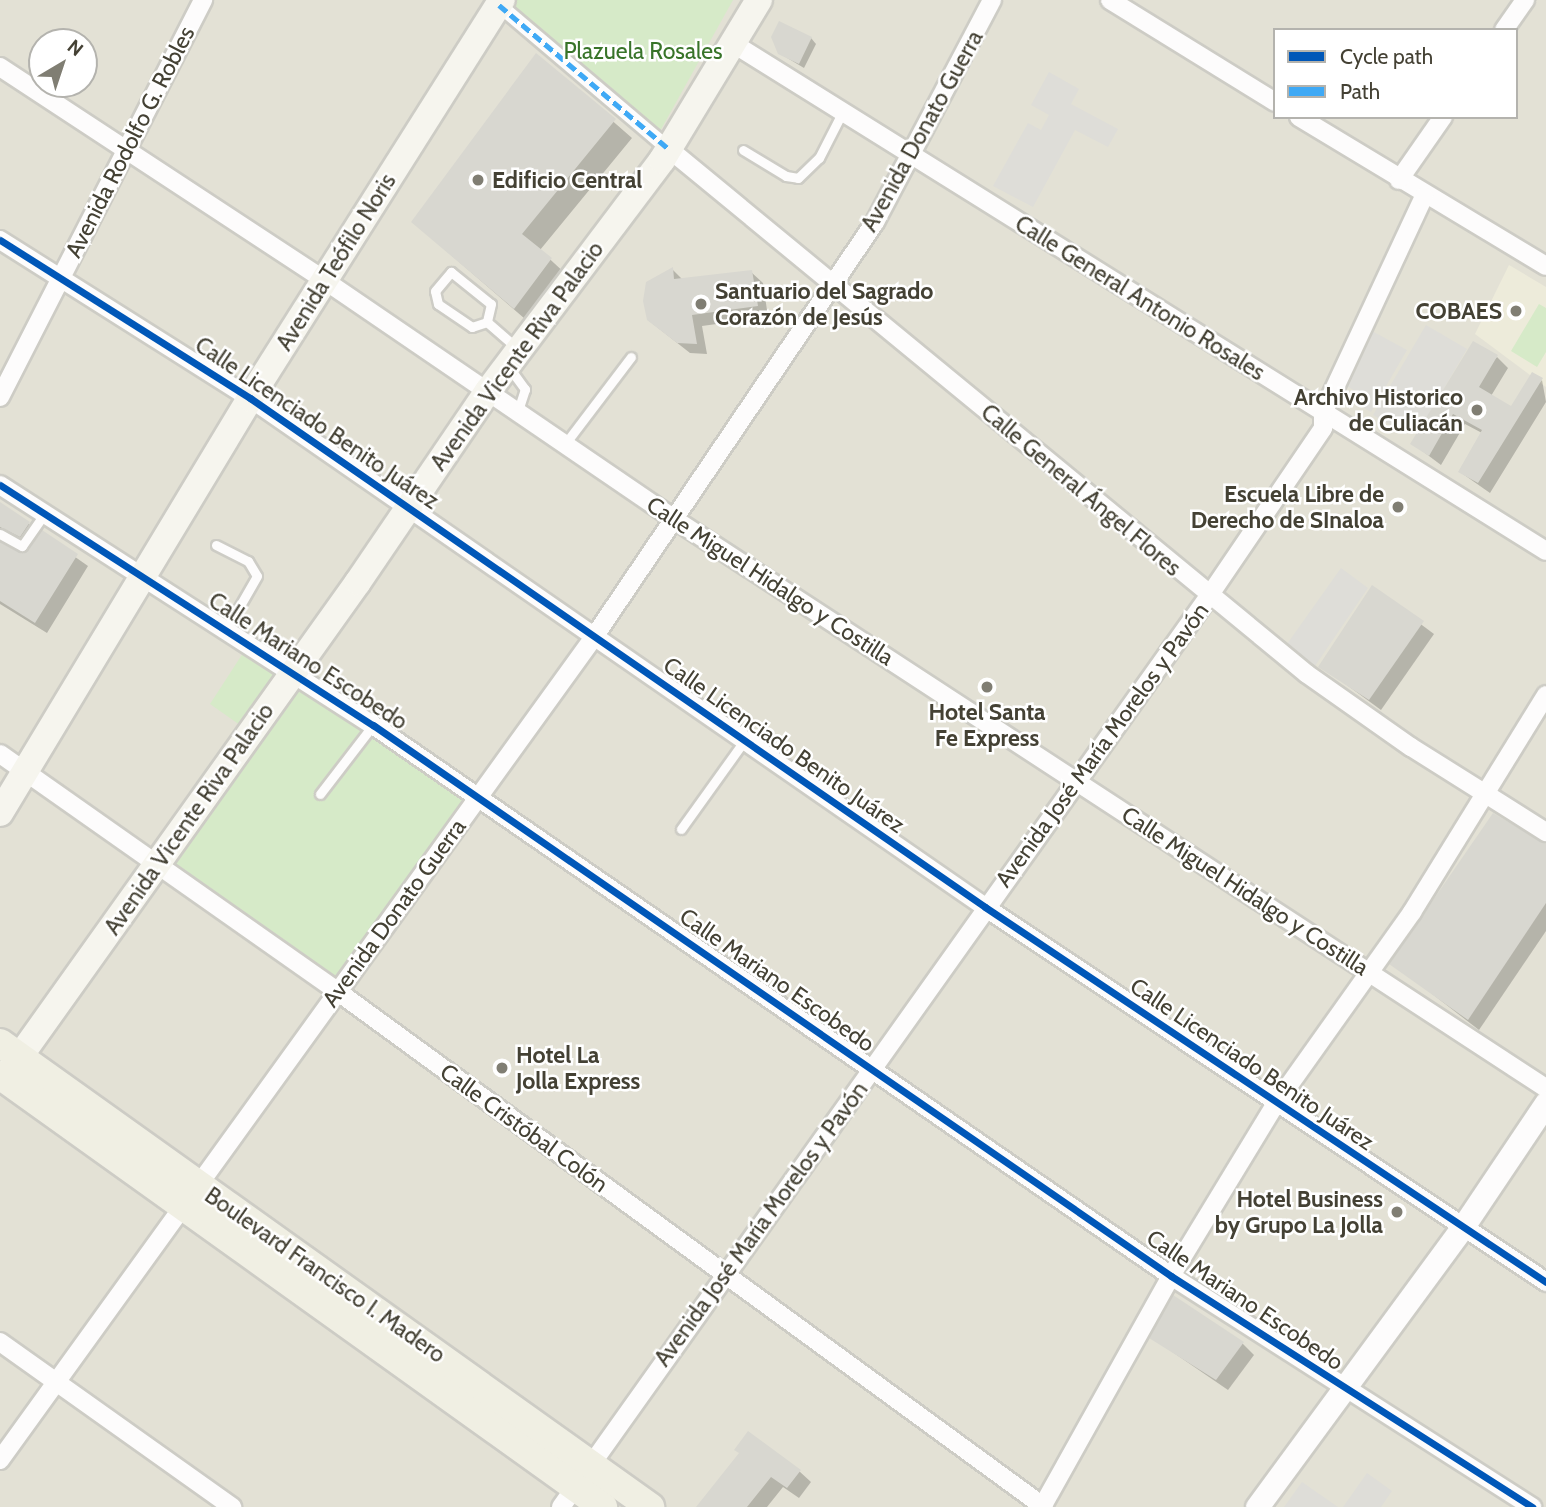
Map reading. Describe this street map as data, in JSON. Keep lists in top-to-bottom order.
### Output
{
  "streets": {
    "main road": ["Avenida Teófilo Noris", "Avenida Vicente Riva Palacio", "Boulevard Francisco I. Madero"],
    "street": [
      "Avenida Donato Guerra",
      "Avenida Rodolfo G. Robles",
      "Calle General Antonio Rosales",
      "Calle Licenciado Benito Juárez",
      "Calle General Ángel Flores",
      "Calle Miguel Hidalgo y Costilla",
      "Calle Mariano Escobedo",
      "Avenida José María Morelos y Pavón",
      "Calle Cristóbal Colón"
    ]
  },
  "crossings": [
    ["Avenida Donato Guerra", "Calle General Antonio Rosales"],
    ["Avenida Donato Guerra", "Calle Licenciado Benito Juárez"],
    ["Avenida Donato Guerra", "Calle General Ángel Flores"],
    ["Avenida Donato Guerra", "Calle Miguel Hidalgo y Costilla"],
    ["Avenida Donato Guerra", "Calle Mariano Escobedo"],
    ["Avenida Donato Guerra", "Calle Cristóbal Colón"],
    ["Avenida Donato Guerra", "Boulevard Francisco I. Madero"],
    ["Avenida Rodolfo G. Robles", "Calle Licenciado Benito Juárez"],
    ["Avenida Rodolfo G. Robles", "Calle Miguel Hidalgo y Costilla"],
    ["Avenida Teófilo Noris", "Calle Licenciado Benito Juárez"],
    ["Avenida Teófilo Noris", "Calle Miguel Hidalgo y Costilla"],
    ["Avenida Teófilo Noris", "Calle Mariano Escobedo"],
    ["Avenida Teófilo Noris", "Calle Cristóbal Colón"],
    ["Calle General Antonio Rosales", "Avenida Vicente Riva Palacio"],
    ["Calle General Antonio Rosales", "Avenida José María Morelos y Pavón"],
    ["Avenida Vicente Riva Palacio", "Calle Licenciado Benito Juárez"],
    ["Avenida Vicente Riva Palacio", "Calle General Ángel Flores"],
    ["Avenida Vicente Riva Palacio", "Calle Miguel Hidalgo y Costilla"],
    ["Avenida Vicente Riva Palacio", "Calle Mariano Escobedo"],
    ["Avenida Vicente Riva Palacio", "Calle Cristóbal Colón"],
    ["Avenida Vicente Riva Palacio", "Boulevard Francisco I. Madero"],
    ["Calle Licenciado Benito Juárez", "Avenida José María Morelos y Pavón"],
    ["Calle General Ángel Flores", "Avenida José María Morelos y Pavón"],
    ["Calle Miguel Hidalgo y Costilla", "Avenida José María Morelos y Pavón"],
    ["Calle Mariano Escobedo", "Avenida José María Morelos y Pavón"],
    ["Avenida José María Morelos y Pavón", "Calle Cristóbal Colón"],
    ["Avenida José María Morelos y Pavón", "Boulevard Francisco I. Madero"]
  ],
  "parks": ["Plazuela Rosales"],
  "places": [
    "Edificio Central",
    "Santuario del Sagrado Corazón de Jesús",
    "COBAES",
    "Archivo Historico de Culiacán",
    "Escuela Libre de Derecho de SInaloa",
    "Hotel Santa Fe Express",
    "Hotel La Jolla Express",
    "Hotel Business by Grupo La Jolla"
  ],
  "legend": ["Cycle path", "Path"],
  "north": "top right"
}
